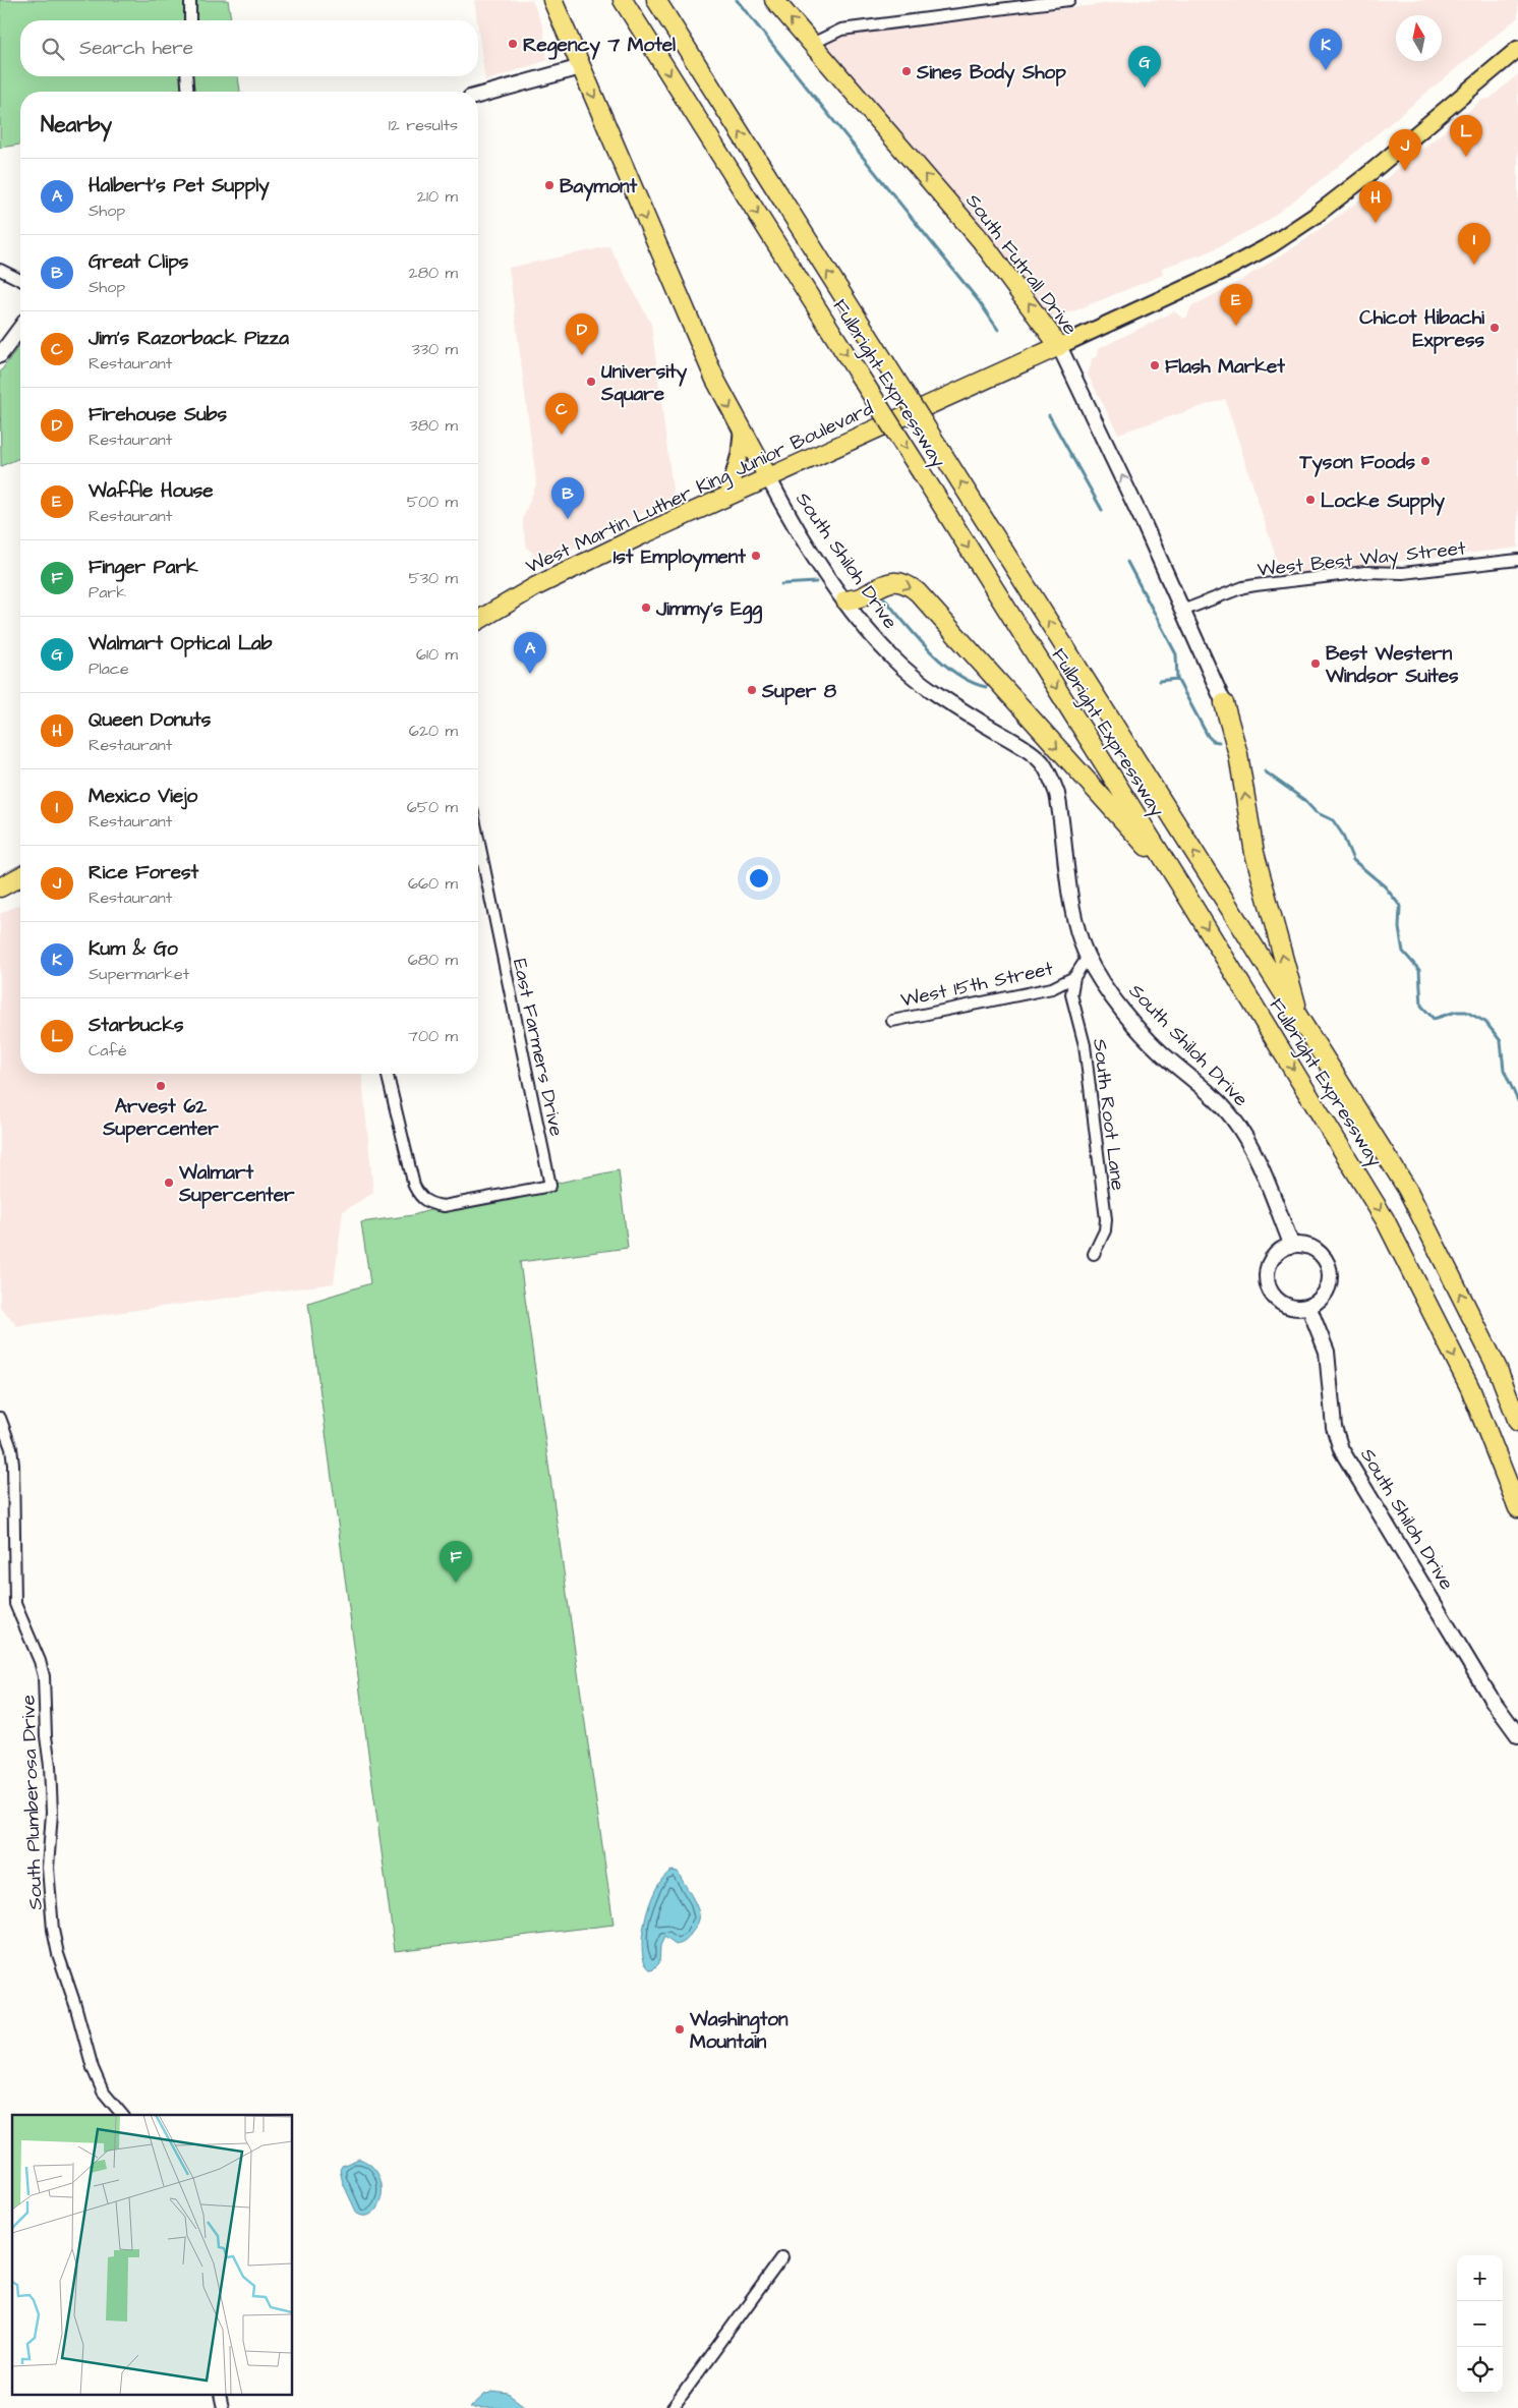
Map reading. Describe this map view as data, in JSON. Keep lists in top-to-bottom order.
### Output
{
  "streets": {
    "highway": [
      "South Futrall Drive",
      "Fulbright Expressway",
      "West Martin Luther King Junior Boulevard",
      "South Shiloh Drive"
    ],
    "street": [
      "West Best Way Street",
      "West 15th Street",
      "East Farmers Drive",
      "South Root Lane",
      "South Plumberosa Drive"
    ]
  },
  "crossings": [
    ["South Futrall Drive", "West Martin Luther King Junior Boulevard"],
    ["South Futrall Drive", "West Best Way Street"],
    ["West Martin Luther King Junior Boulevard", "South Shiloh Drive"],
    ["South Shiloh Drive", "West 15th Street"],
    ["West 15th Street", "South Root Lane"]
  ],
  "one_way": ["South Futrall Drive"],
  "places": [
    "Regency 7 Motel",
    "Sines Body Shop",
    "Baymont",
    "Chicot Hibachi Express",
    "Flash Market",
    "University Square",
    "Tyson Foods",
    "Locke Supply",
    "1st Employment",
    "Jimmy's Egg",
    "Best Western Windsor Suites",
    "Super 8",
    "Arvest 62 Supercenter",
    "Walmart Supercenter",
    "Washington Mountain"
  ],
  "north": "top",
  "page": {
    "search": "Search here",
    "pins": [
      "K",
      "G",
      "L",
      "J",
      "H",
      "I",
      "E",
      "D",
      "C",
      "B",
      "A",
      "F"
    ],
    "heading": ["Nearby", "12 results"],
    "list": [
      {
        "mark": "A",
        "name": "Halbert's Pet Supply",
        "note": "Shop",
        "value": "210 m"
      },
      {
        "mark": "B",
        "name": "Great Clips",
        "note": "Shop",
        "value": "280 m"
      },
      {
        "mark": "C",
        "name": "Jim's Razorback Pizza",
        "note": "Restaurant",
        "value": "330 m"
      },
      {
        "mark": "D",
        "name": "Firehouse Subs",
        "note": "Restaurant",
        "value": "380 m"
      },
      {
        "mark": "E",
        "name": "Waffle House",
        "note": "Restaurant",
        "value": "500 m"
      },
      {
        "mark": "F",
        "name": "Finger Park",
        "note": "Park",
        "value": "530 m"
      },
      {
        "mark": "G",
        "name": "Walmart Optical Lab",
        "note": "Place",
        "value": "610 m"
      },
      {
        "mark": "H",
        "name": "Queen Donuts",
        "note": "Restaurant",
        "value": "620 m"
      },
      {
        "mark": "I",
        "name": "Mexico Viejo",
        "note": "Restaurant",
        "value": "650 m"
      },
      {
        "mark": "J",
        "name": "Rice Forest",
        "note": "Restaurant",
        "value": "660 m"
      },
      {
        "mark": "K",
        "name": "Kum & Go",
        "note": "Supermarket",
        "value": "680 m"
      },
      {
        "mark": "L",
        "name": "Starbucks",
        "note": "Café",
        "value": "700 m"
      }
    ],
    "map_buttons": ["+", "−"]
  }
}
